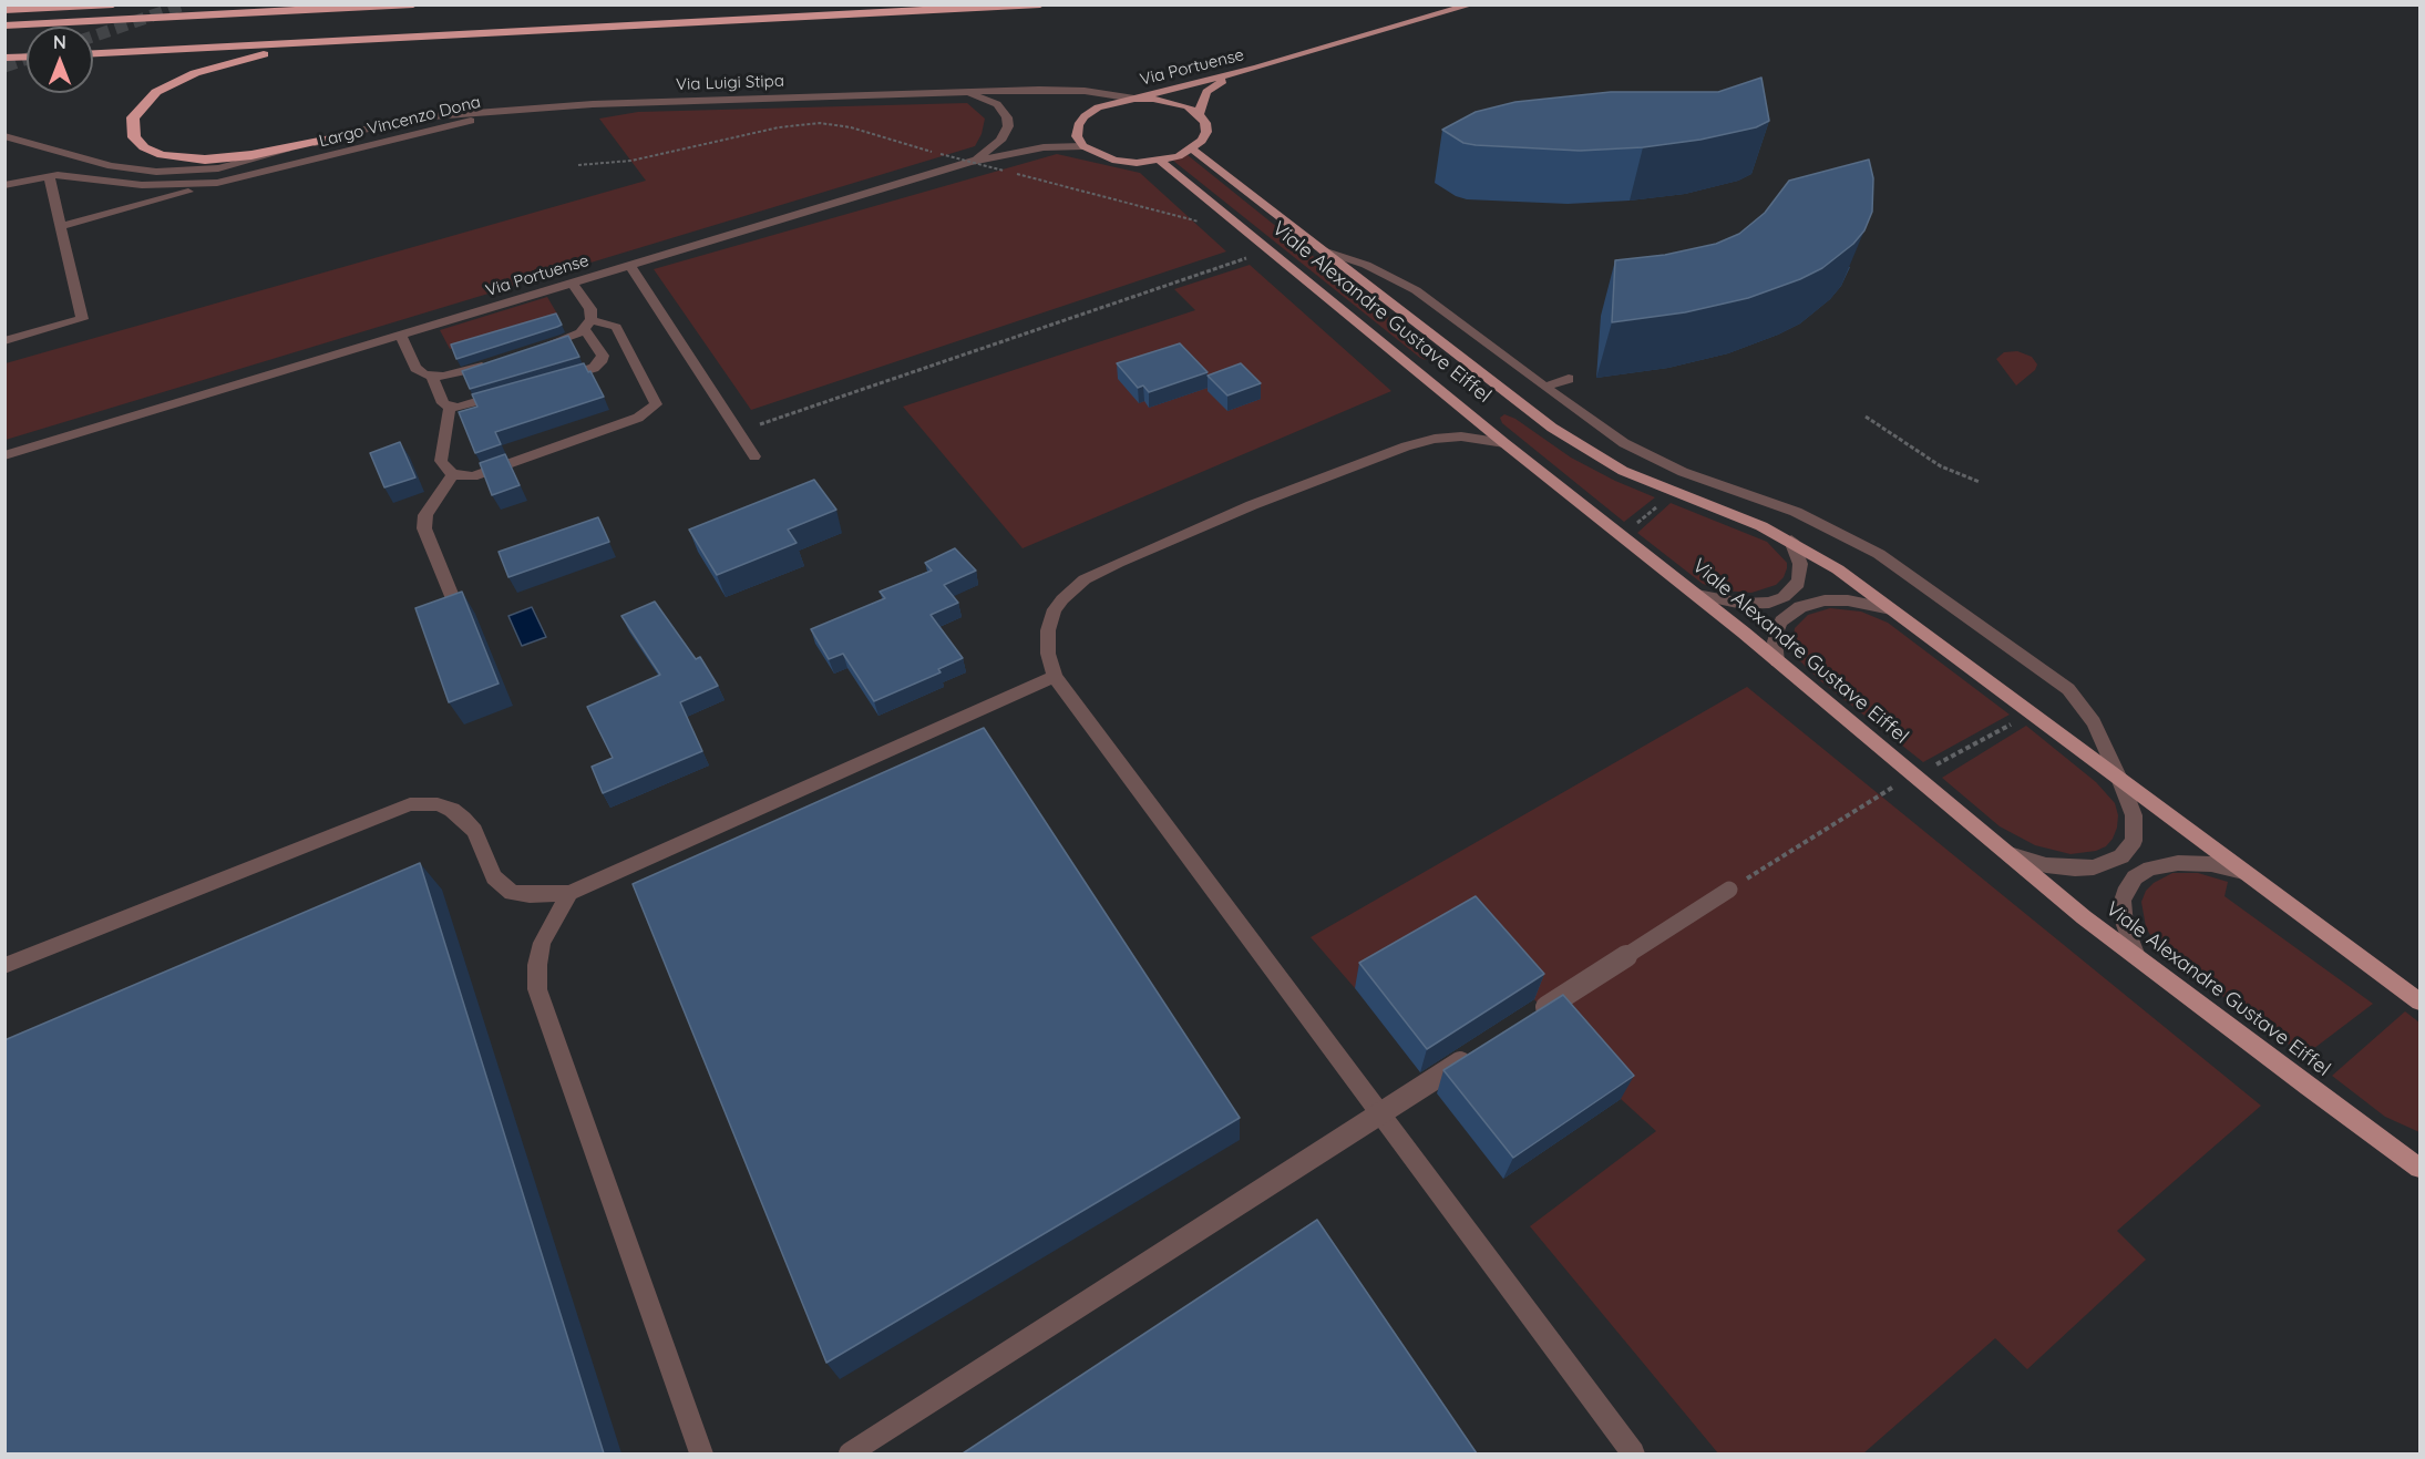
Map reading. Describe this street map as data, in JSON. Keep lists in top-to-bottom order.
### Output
{
  "streets": {
    "main road": ["Via Portuense", "Viale Alexandre Gustave Eiffel"],
    "street": ["Via Luigi Stipa", "Largo Vincenzo Dona"]
  },
  "crossings": [
    ["Via Portuense", "Via Luigi Stipa"],
    ["Via Portuense", "Viale Alexandre Gustave Eiffel"],
    ["Via Luigi Stipa", "Largo Vincenzo Dona"]
  ],
  "north": "top"
}
